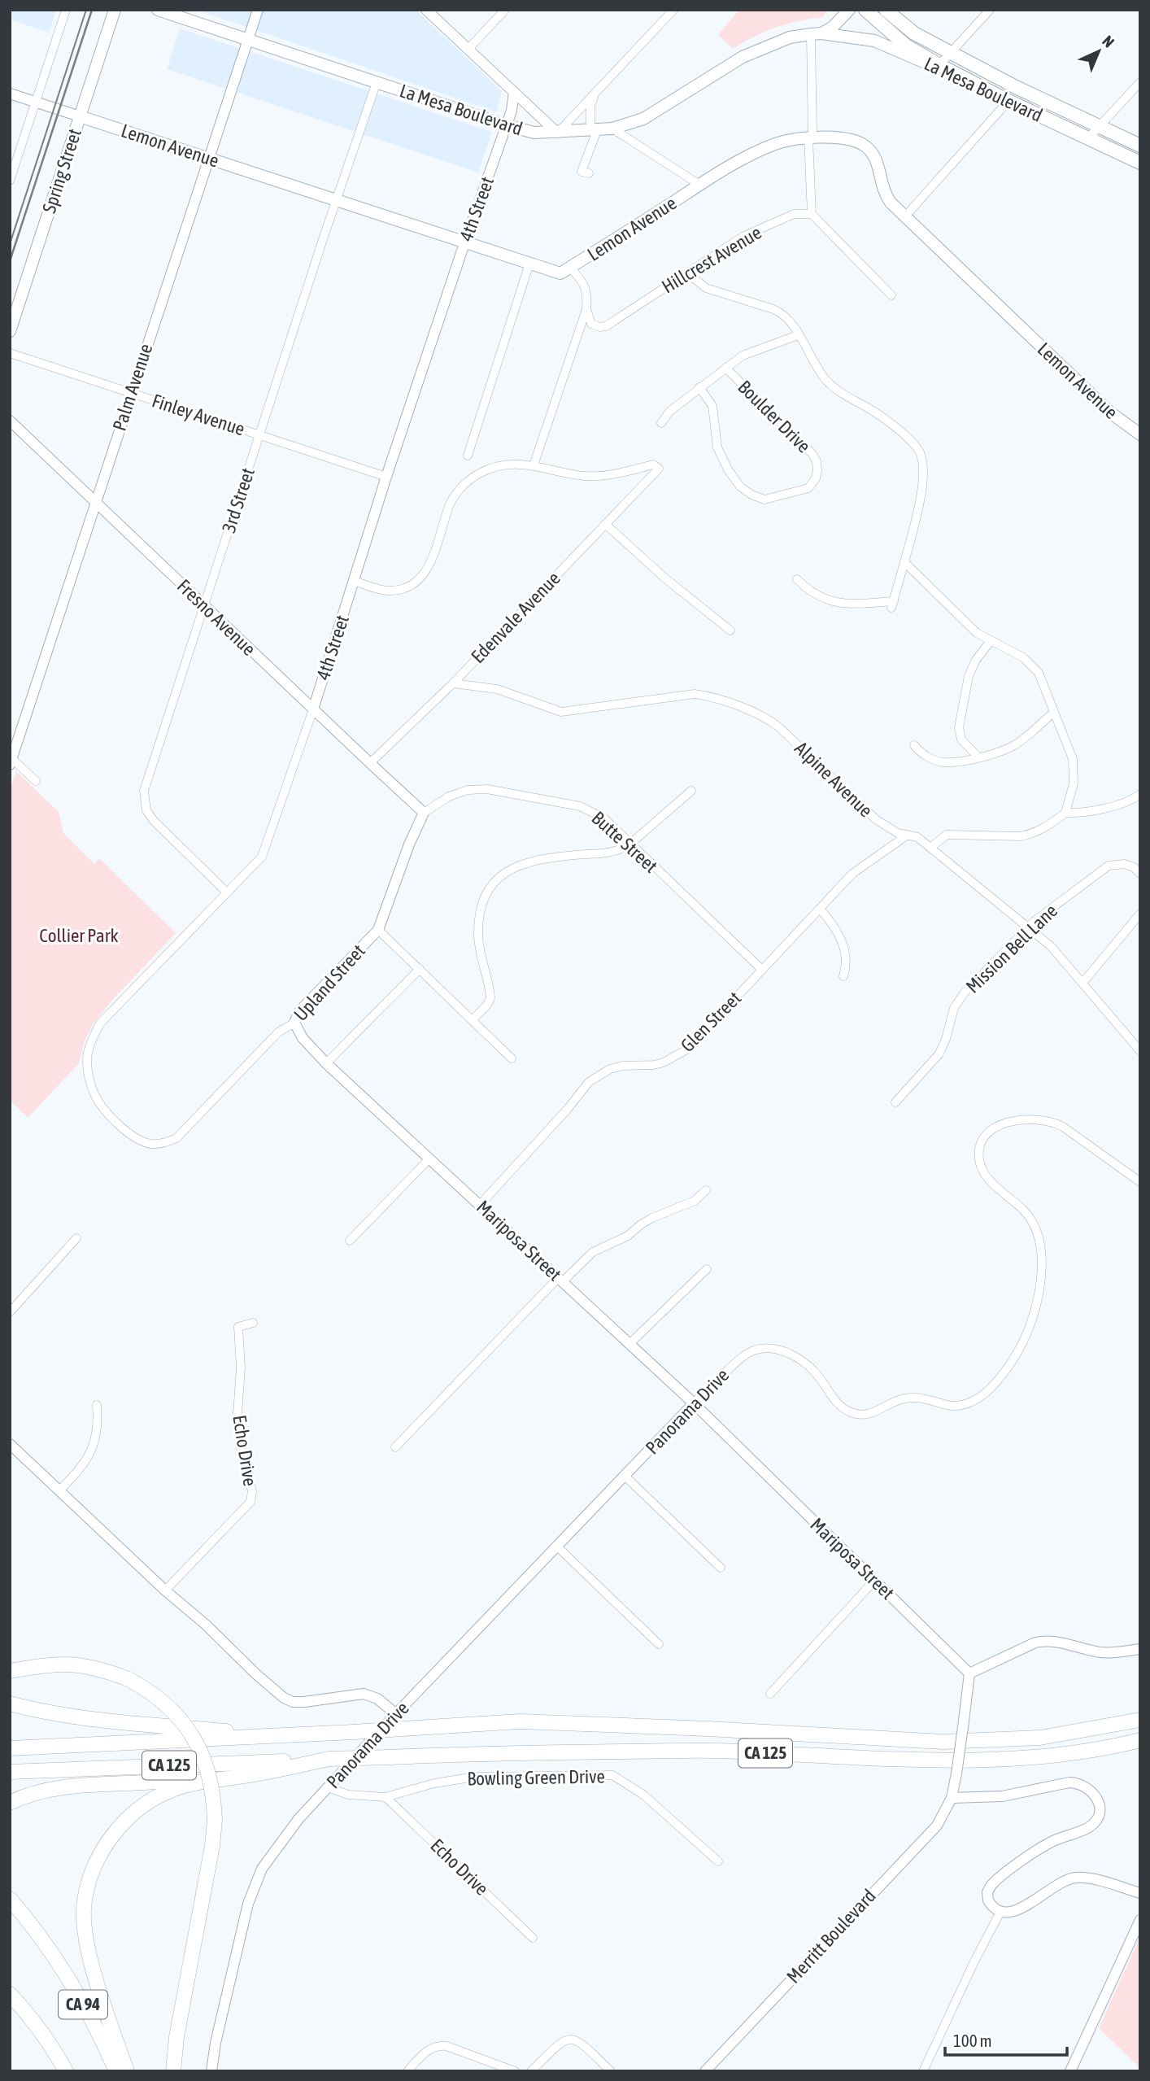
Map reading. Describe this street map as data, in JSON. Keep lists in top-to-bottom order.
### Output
{
  "streets": {
    "highway": ["CA 125", "CA 94"],
    "main road": ["La Mesa Boulevard", "Lemon Avenue", "Spring Street"],
    "street": [
      "4th Street",
      "Hillcrest Avenue",
      "Palm Avenue",
      "Finley Avenue",
      "Boulder Drive",
      "3rd Street",
      "Fresno Avenue",
      "Edenvale Avenue",
      "Alpine Avenue",
      "Butte Street",
      "Mission Bell Lane",
      "Upland Street",
      "Glen Street",
      "Mariposa Street",
      "Panorama Drive",
      "Echo Drive",
      "Bowling Green Drive",
      "Merritt Boulevard"
    ]
  },
  "crossings": [
    ["La Mesa Boulevard", "4th Street"],
    ["La Mesa Boulevard", "Palm Avenue"],
    ["La Mesa Boulevard", "3rd Street"],
    ["Lemon Avenue", "Spring Street"],
    ["Lemon Avenue", "4th Street"],
    ["Lemon Avenue", "Palm Avenue"],
    ["Lemon Avenue", "3rd Street"],
    ["4th Street", "Finley Avenue"],
    ["4th Street", "3rd Street"],
    ["4th Street", "Fresno Avenue"],
    ["4th Street", "Upland Street"],
    ["Palm Avenue", "Finley Avenue"],
    ["Palm Avenue", "Fresno Avenue"],
    ["Finley Avenue", "3rd Street"],
    ["3rd Street", "Fresno Avenue"],
    ["Fresno Avenue", "Edenvale Avenue"],
    ["Fresno Avenue", "Butte Street"],
    ["Fresno Avenue", "Upland Street"],
    ["Edenvale Avenue", "Alpine Avenue"],
    ["Alpine Avenue", "Mission Bell Lane"],
    ["Alpine Avenue", "Glen Street"],
    ["Butte Street", "Upland Street"],
    ["Butte Street", "Glen Street"],
    ["Upland Street", "Mariposa Street"],
    ["Glen Street", "Mariposa Street"],
    ["Mariposa Street", "Panorama Drive"],
    ["Panorama Drive", "Bowling Green Drive"],
    ["Echo Drive", "Bowling Green Drive"]
  ],
  "parks": ["Collier Park"],
  "scale_bar": "100 m",
  "north": "top right"
}
